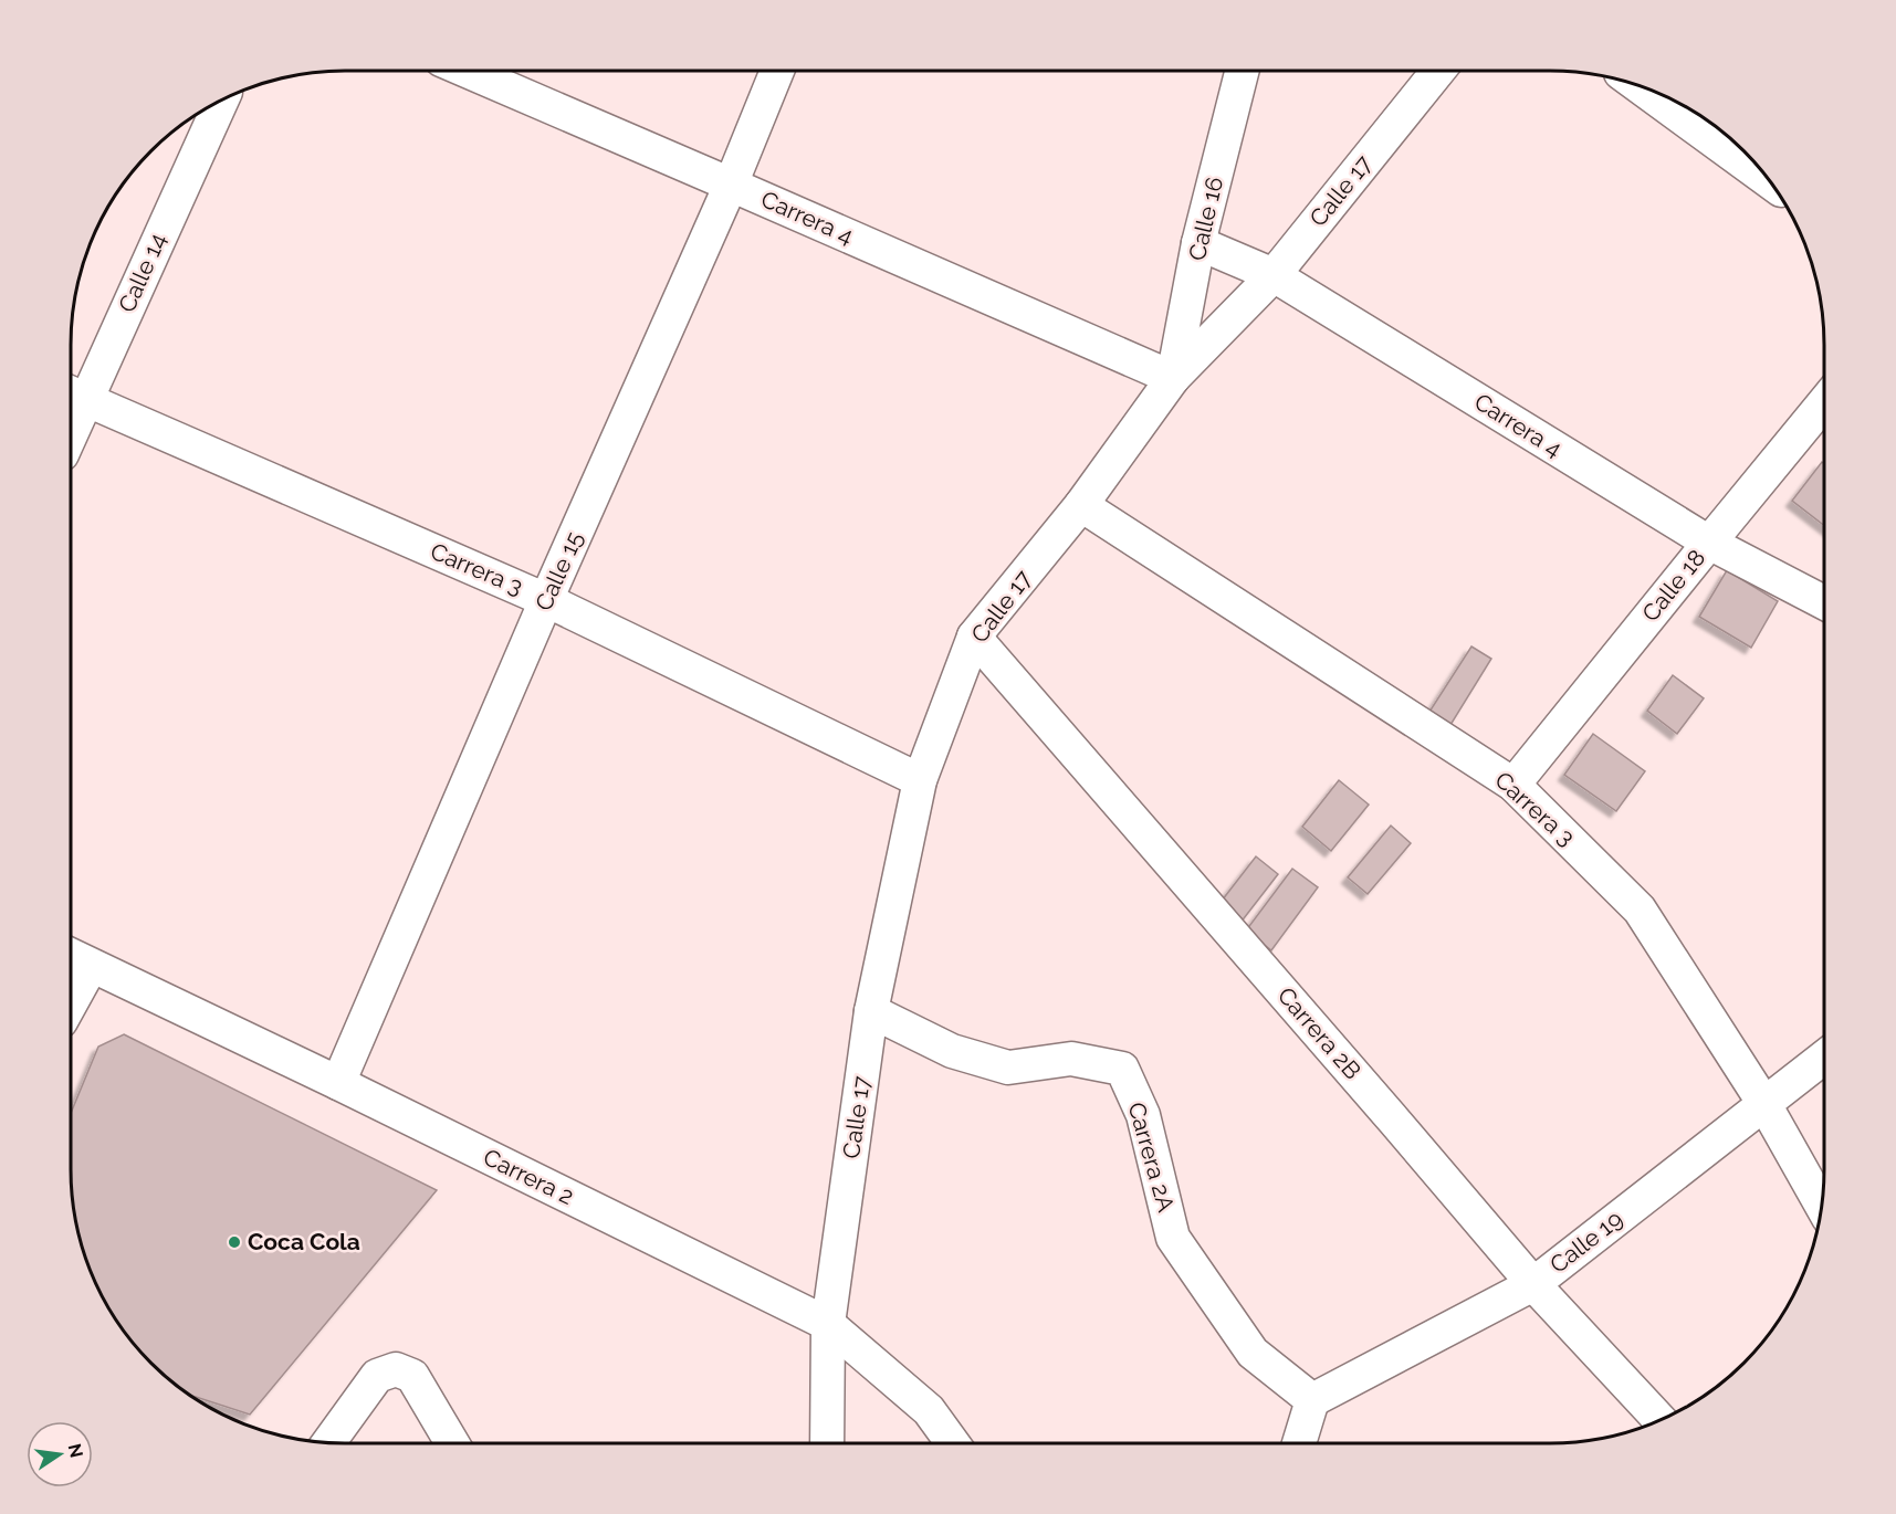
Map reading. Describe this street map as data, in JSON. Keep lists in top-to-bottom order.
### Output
{
  "streets": {
    "street": [
      "Calle 17",
      "Carrera 4",
      "Calle 16",
      "Calle 14",
      "Carrera 3",
      "Calle 15",
      "Calle 18",
      "Carrera 2B",
      "Carrera 2A",
      "Carrera 2",
      "Calle 19"
    ]
  },
  "crossings": [
    ["Calle 17", "Carrera 4"],
    ["Calle 17", "Calle 16"],
    ["Calle 17", "Carrera 3"],
    ["Calle 17", "Carrera 2B"],
    ["Calle 17", "Carrera 2A"],
    ["Calle 17", "Carrera 2"],
    ["Carrera 4", "Calle 16"],
    ["Carrera 4", "Calle 15"],
    ["Carrera 4", "Calle 18"],
    ["Calle 14", "Carrera 3"],
    ["Carrera 3", "Calle 15"],
    ["Carrera 3", "Calle 18"],
    ["Carrera 3", "Calle 19"],
    ["Calle 15", "Carrera 2"],
    ["Carrera 2B", "Calle 19"],
    ["Carrera 2A", "Calle 19"]
  ],
  "places": ["Coca Cola"],
  "north": "right"
}
